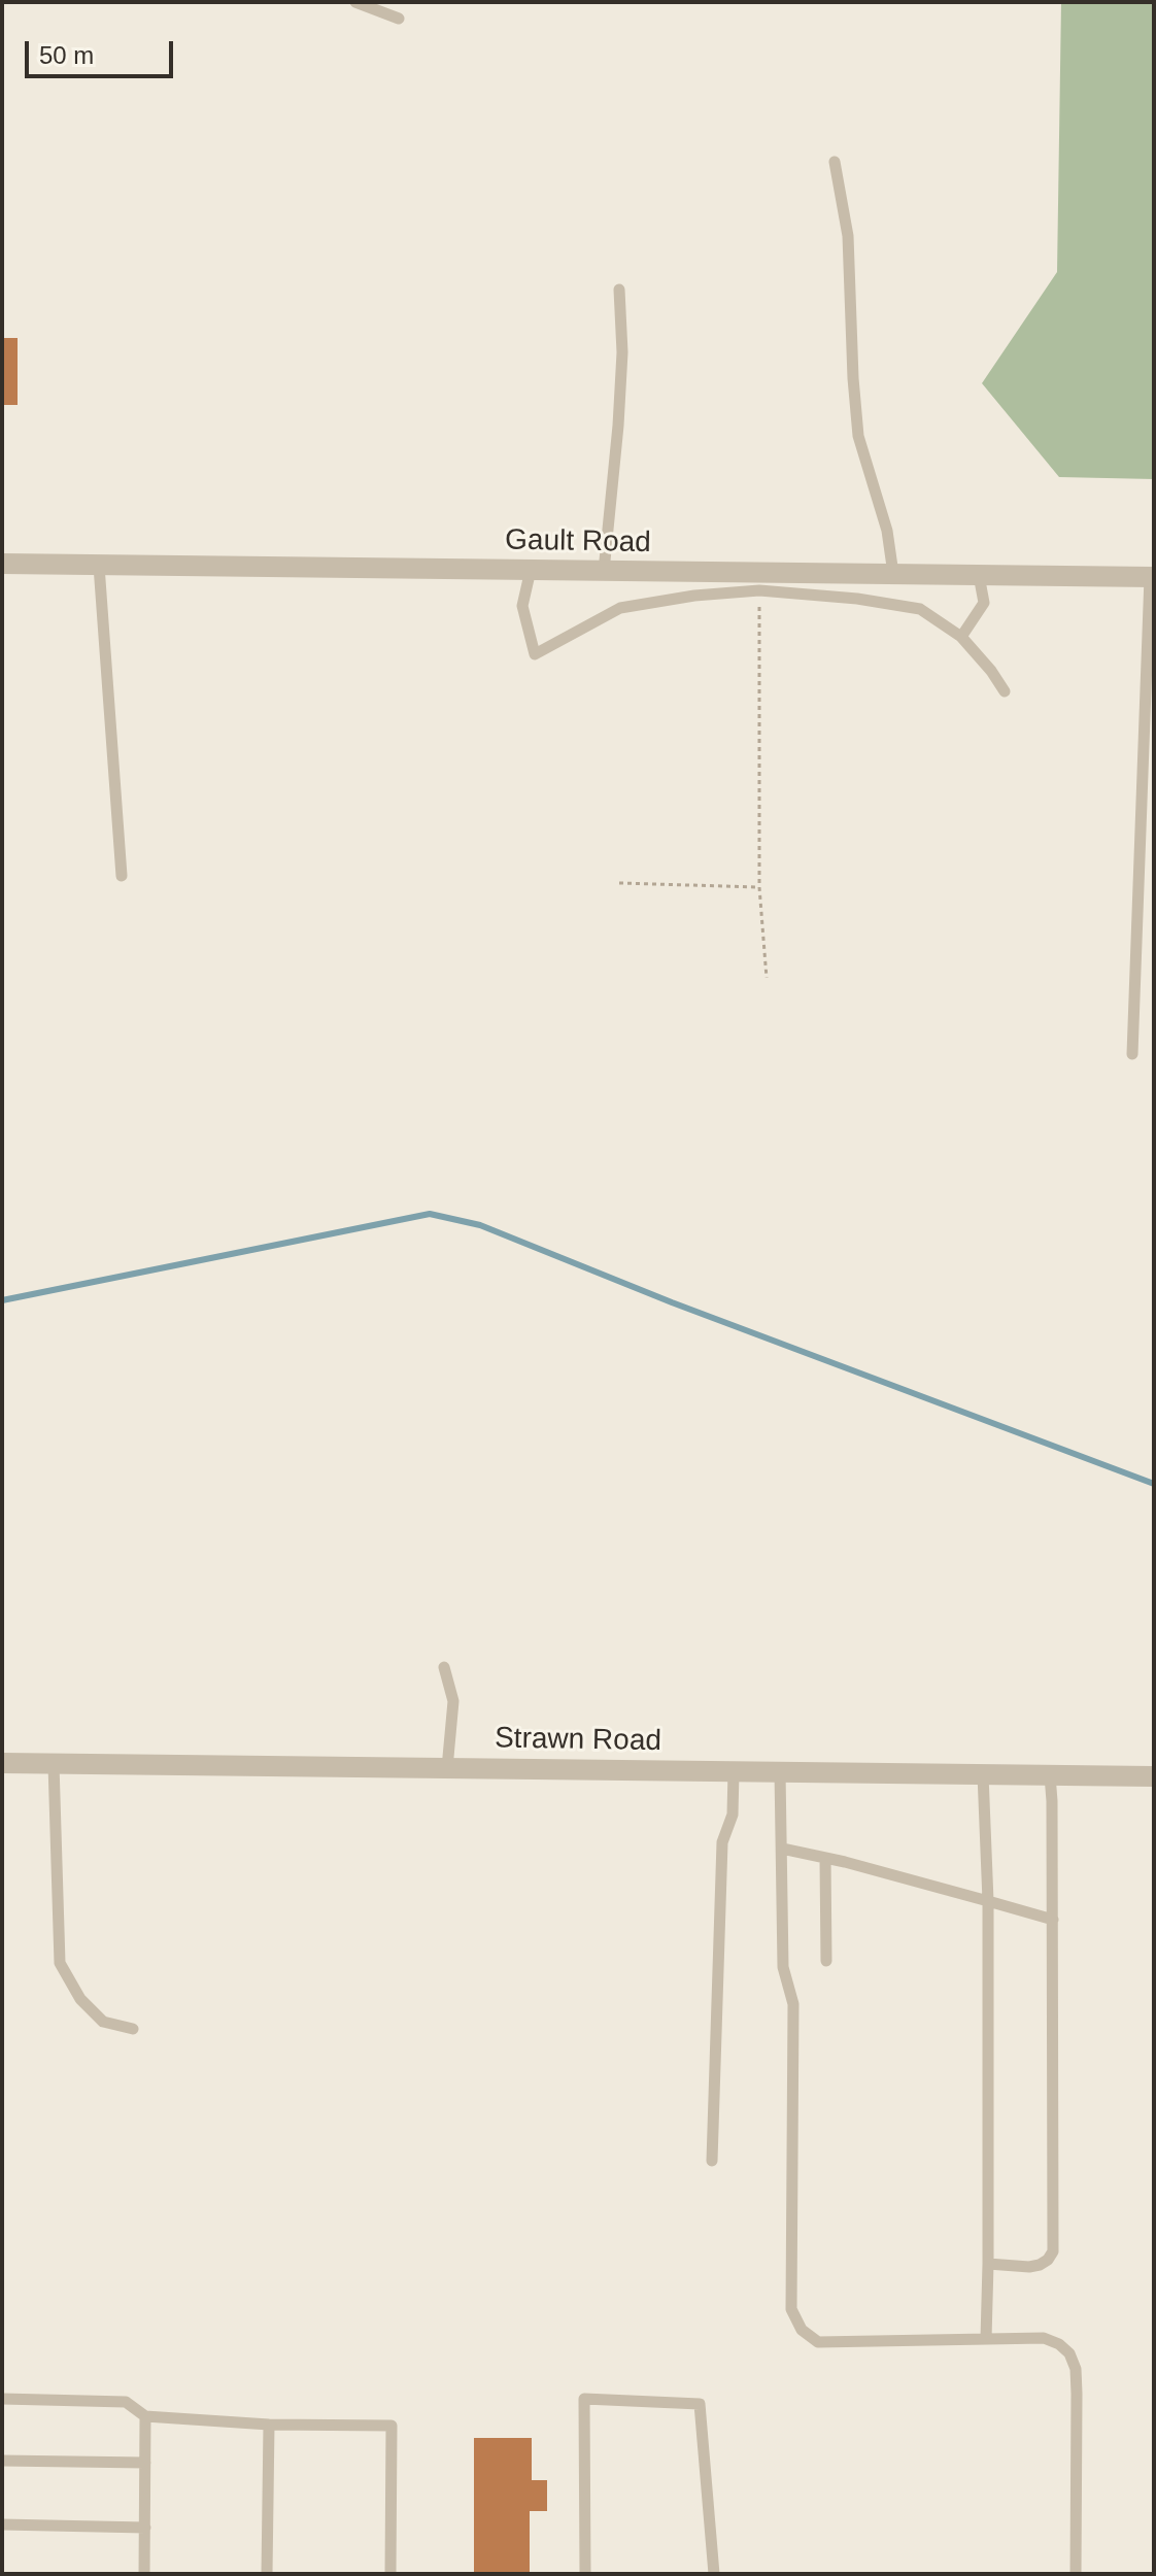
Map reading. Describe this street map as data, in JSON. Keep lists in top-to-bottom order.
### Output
{
  "streets": {
    "street": ["Gault Road", "Strawn Road"]
  },
  "scale_bar": "50 m"
}
